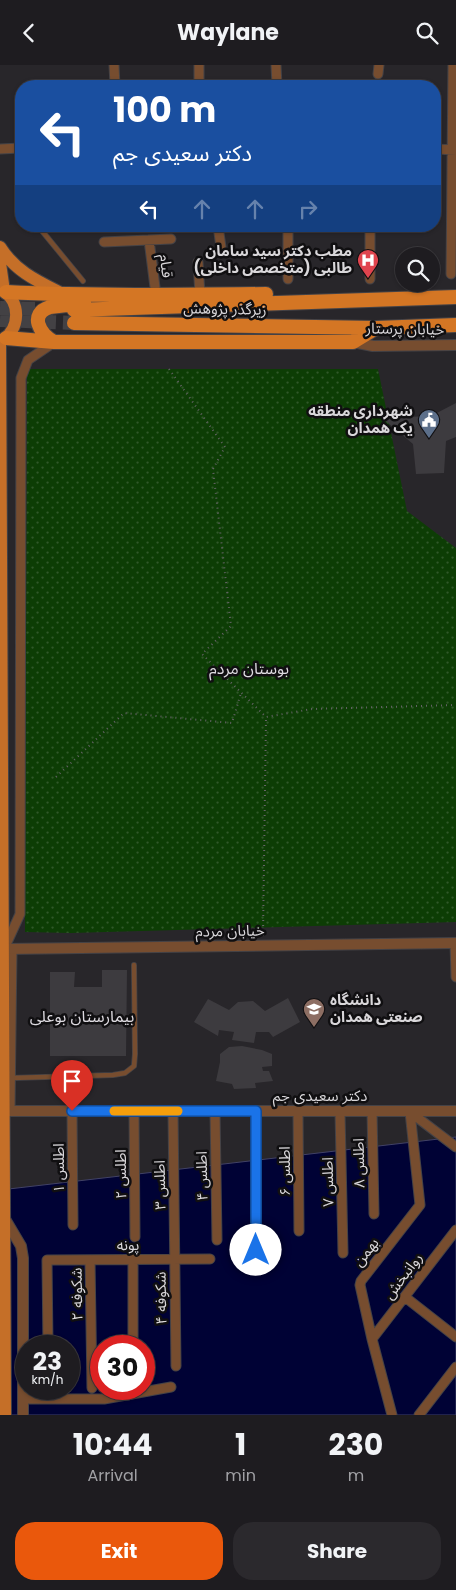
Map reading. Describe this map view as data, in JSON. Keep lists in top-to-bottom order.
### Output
{
  "streets": {
    "highway": ["زیرگذر پژوهش"],
    "street": [
      "قیام",
      "خیابان پرستار",
      "خیابان مردم",
      "دکتر سعیدی جم",
      "اطلس ۸",
      "اطلس ۱",
      "اطلس ۶",
      "اطلس ۲",
      "اطلس ۴",
      "اطلس ۷",
      "اطلس ۳",
      "پونه",
      "بهمن",
      "روانبخش",
      "شکوفه ۲",
      "شکوفه ۴"
    ]
  },
  "crossings": [
    ["دکتر سعیدی جم", "اطلس ۸"],
    ["دکتر سعیدی جم", "اطلس ۱"],
    ["دکتر سعیدی جم", "اطلس ۶"],
    ["دکتر سعیدی جم", "اطلس ۲"],
    ["دکتر سعیدی جم", "اطلس ۴"],
    ["دکتر سعیدی جم", "اطلس ۷"],
    ["دکتر سعیدی جم", "اطلس ۳"],
    ["دکتر سعیدی جم", "بهمن"],
    ["اطلس ۳", "پونه"],
    ["اطلس ۳", "شکوفه ۴"],
    ["پونه", "شکوفه ۲"],
    ["پونه", "شکوفه ۴"],
    ["بهمن", "روانبخش"]
  ],
  "districts": ["بوستان مردم", "بیمارستان بوعلی"],
  "places": {
    "hospital": ["مطب دکتر سید سامان طالبی (متخصص داخلی)"],
    "public building": ["شهرداری منطقه یک همدان"],
    "school or university": ["دانشگاه صنعتی همدان"]
  },
  "page": {
    "header": "Waylane",
    "turn": ["100 m", "دکتر سعیدی جم"],
    "speed": "23 km/h",
    "limit": "30",
    "eta": [
      "10:44",
      "Arrival",
      "1",
      "min",
      "230",
      "m"
    ],
    "buttons": ["Exit", "Share"]
  }
}
